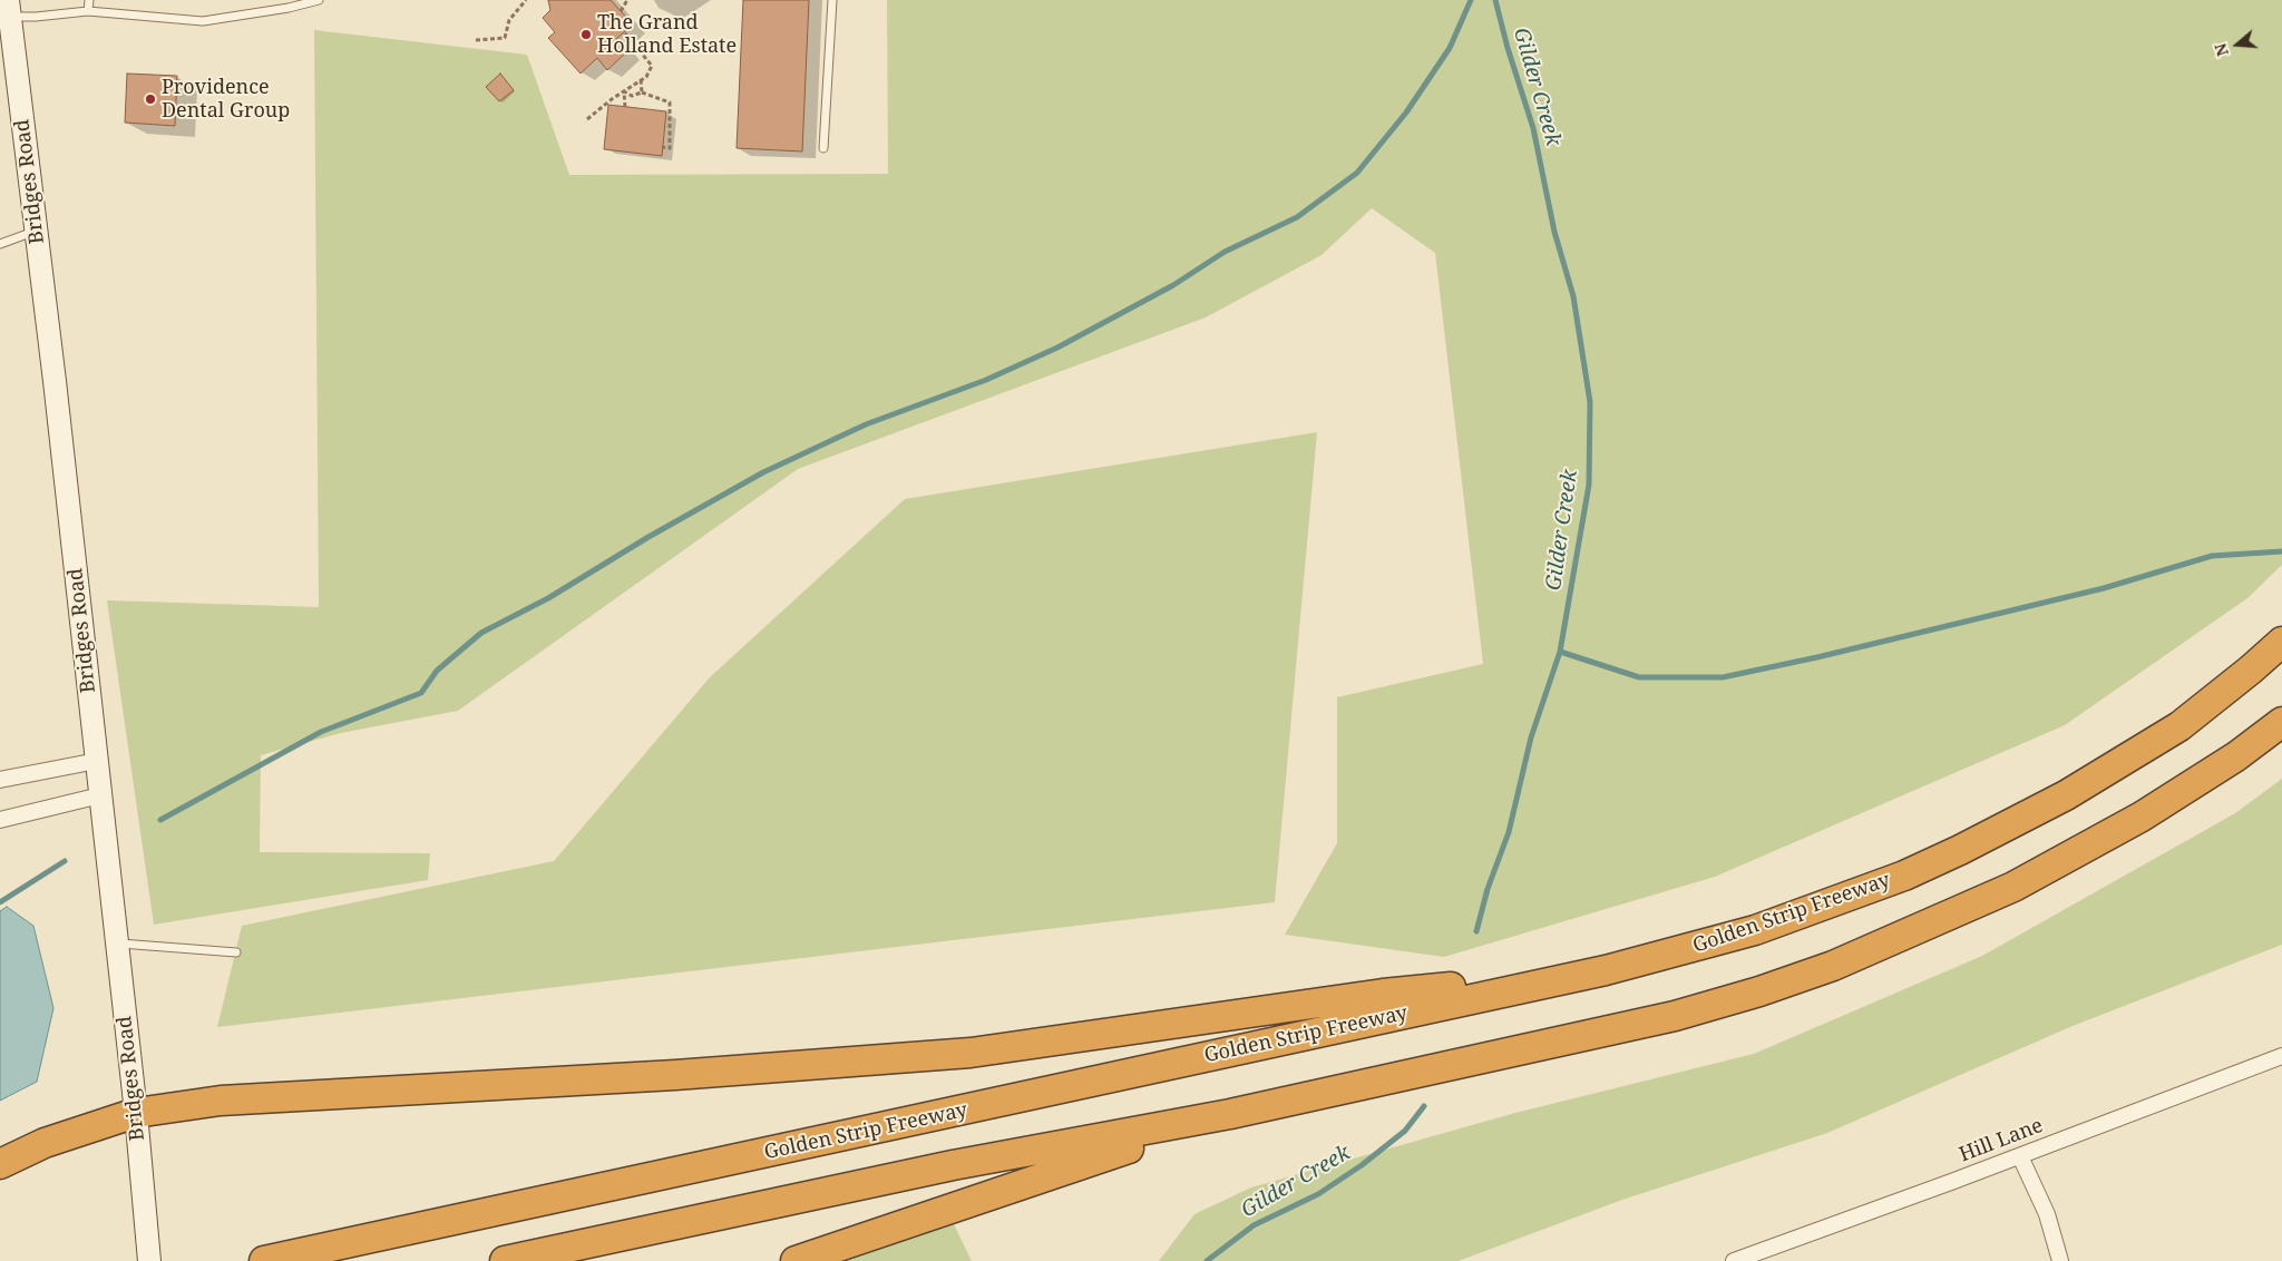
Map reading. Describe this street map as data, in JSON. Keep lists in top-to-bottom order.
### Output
{
  "streets": {
    "highway": ["Golden Strip Freeway"],
    "main road": ["Bridges Road"],
    "street": ["Hill Lane"]
  },
  "water": ["Gilder Creek"],
  "places": ["The Grand Holland Estate", "Providence Dental Group"],
  "north": "left"
}
